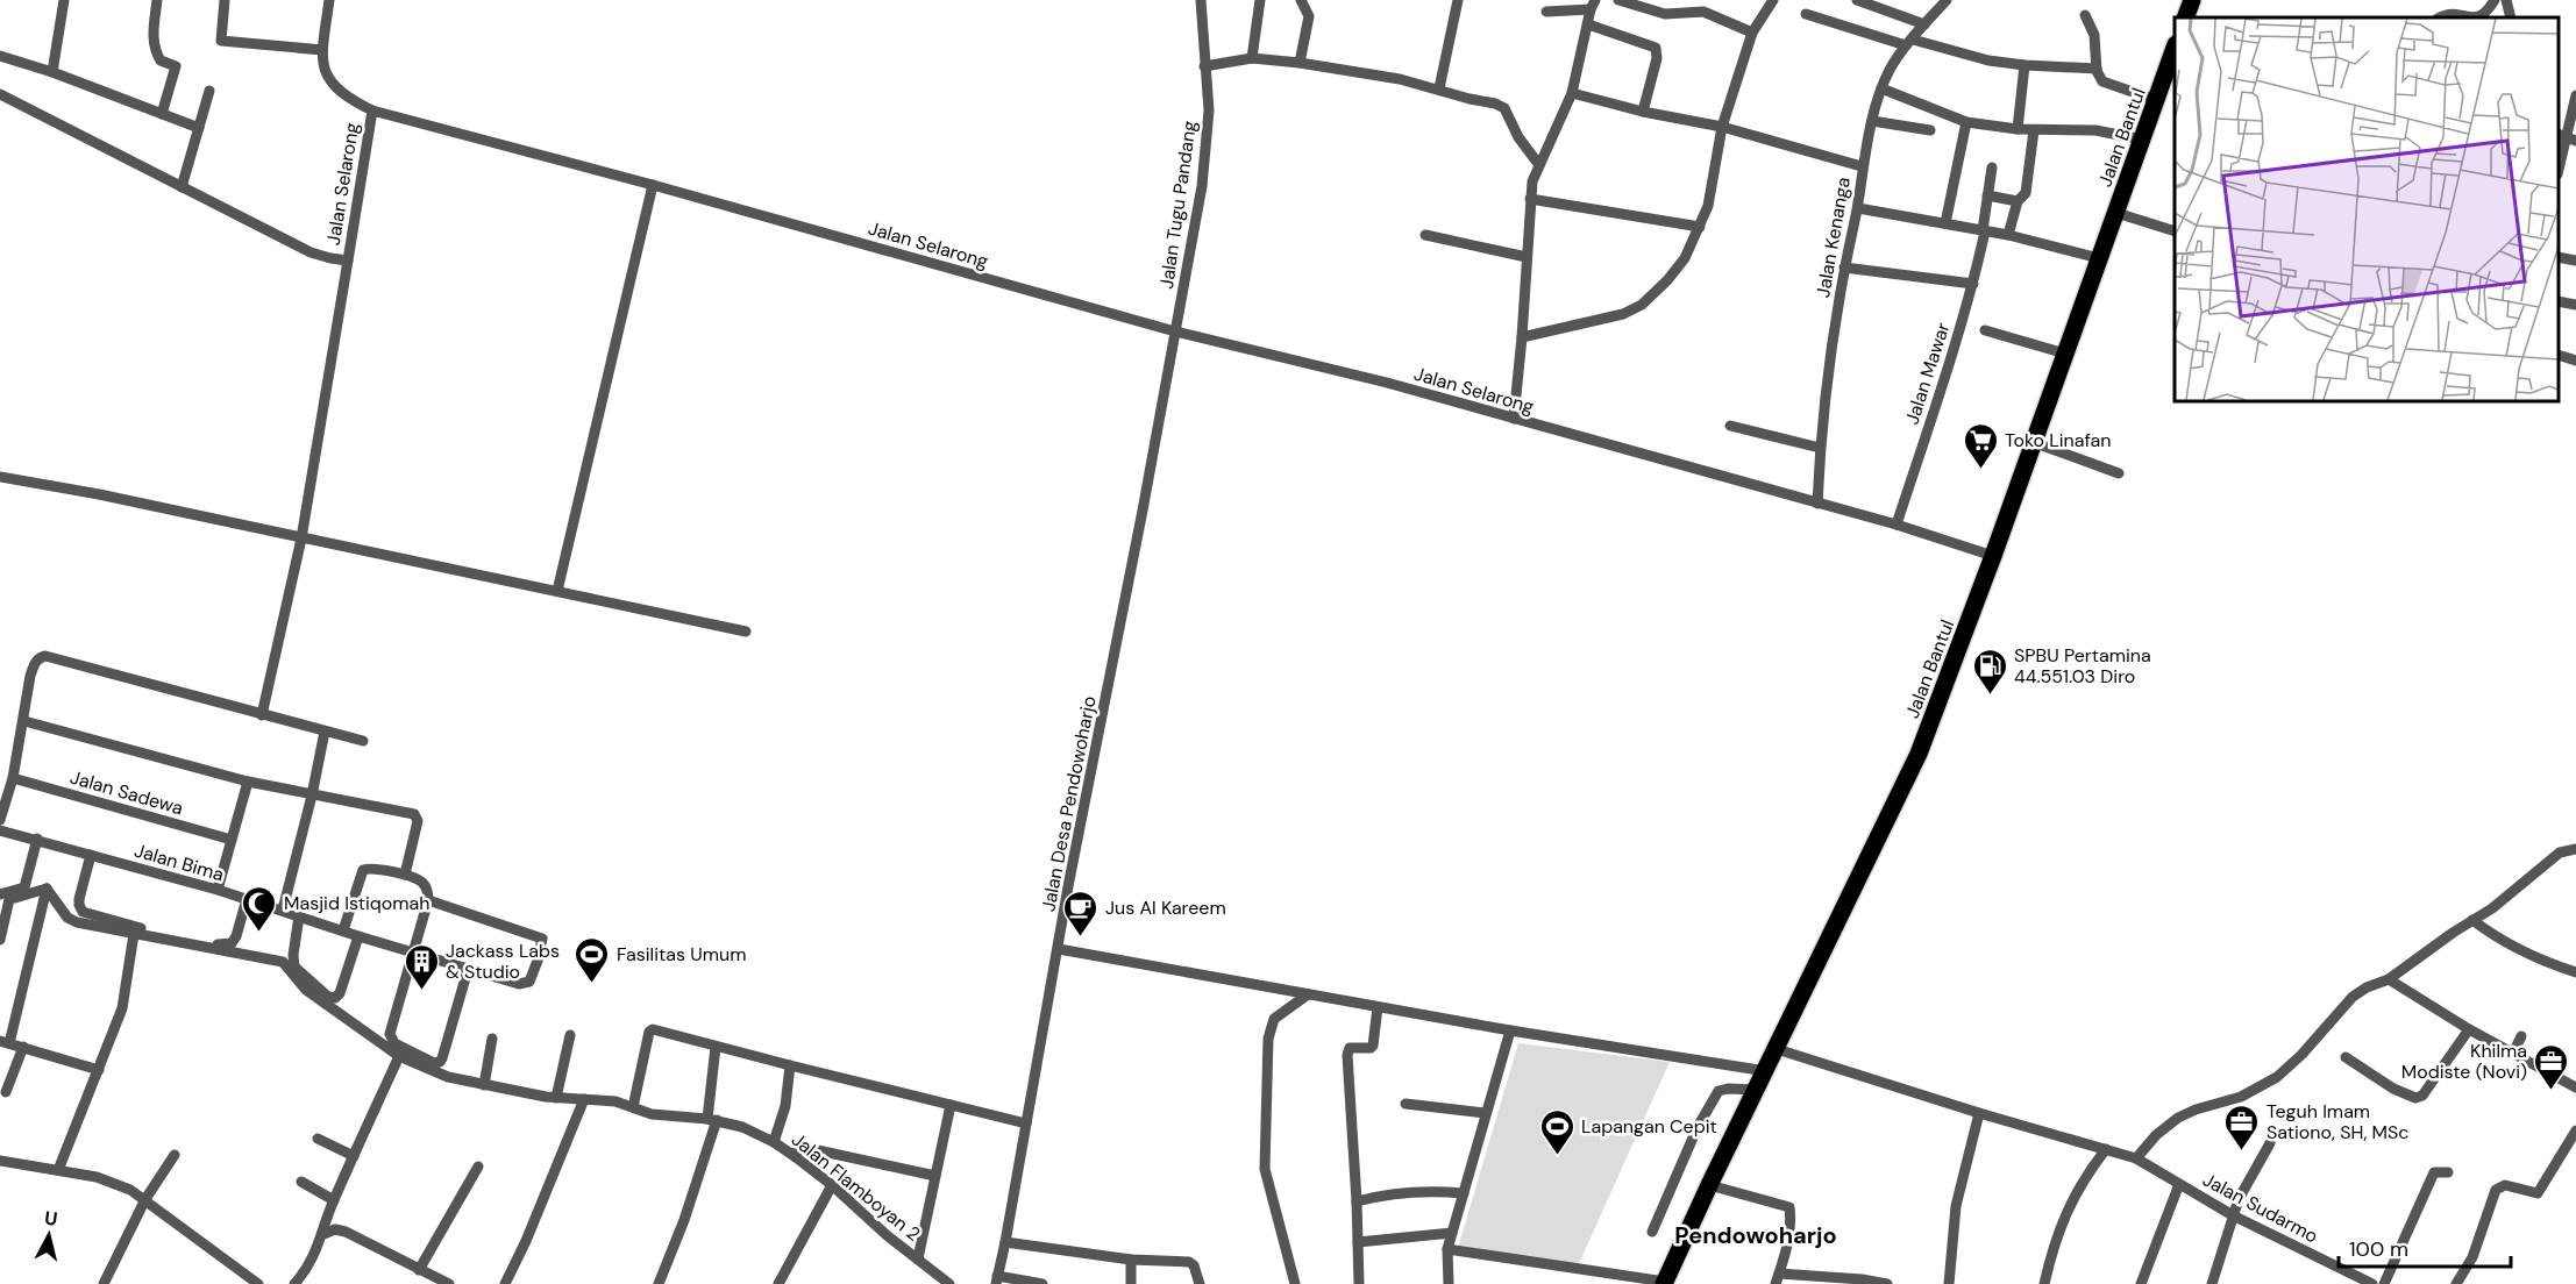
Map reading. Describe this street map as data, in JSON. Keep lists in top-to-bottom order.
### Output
{
  "streets": {
    "main road": ["Jalan Bantul"],
    "street": [
      "Jalan Selarong",
      "Jalan Tugu Pandang",
      "Jalan Kenanga",
      "Jalan Mawar",
      "Jalan Sadewa",
      "Jalan Desa Pendowoharjo",
      "Jalan Bima",
      "Jalan Flamboyan 2",
      "Jalan Sudarmo"
    ]
  },
  "crossings": [
    ["Jalan Bantul", "Jalan Selarong"],
    ["Jalan Bantul", "Jalan Sudarmo"],
    ["Jalan Selarong", "Jalan Tugu Pandang"],
    ["Jalan Selarong", "Jalan Kenanga"],
    ["Jalan Selarong", "Jalan Mawar"],
    ["Jalan Selarong", "Jalan Desa Pendowoharjo"],
    ["Jalan Tugu Pandang", "Jalan Desa Pendowoharjo"]
  ],
  "districts": ["Pendowoharjo"],
  "places": {
    "supermarket": ["Toko Linafan"],
    "fuel station": ["SPBU Pertamina 44.551.03 Diro"],
    "mosque": ["Masjid Istiqomah"],
    "cafe": ["Jus Al Kareem"],
    "sports": ["Fasilitas Umum", "Lapangan Cepit"],
    "building": ["Jackass Labs & Studio"],
    "office": ["Khilma Modiste (Novi)", "Teguh Imam Sationo, SH, MSc"]
  },
  "scale_bar": "100 m",
  "north": "top"
}
